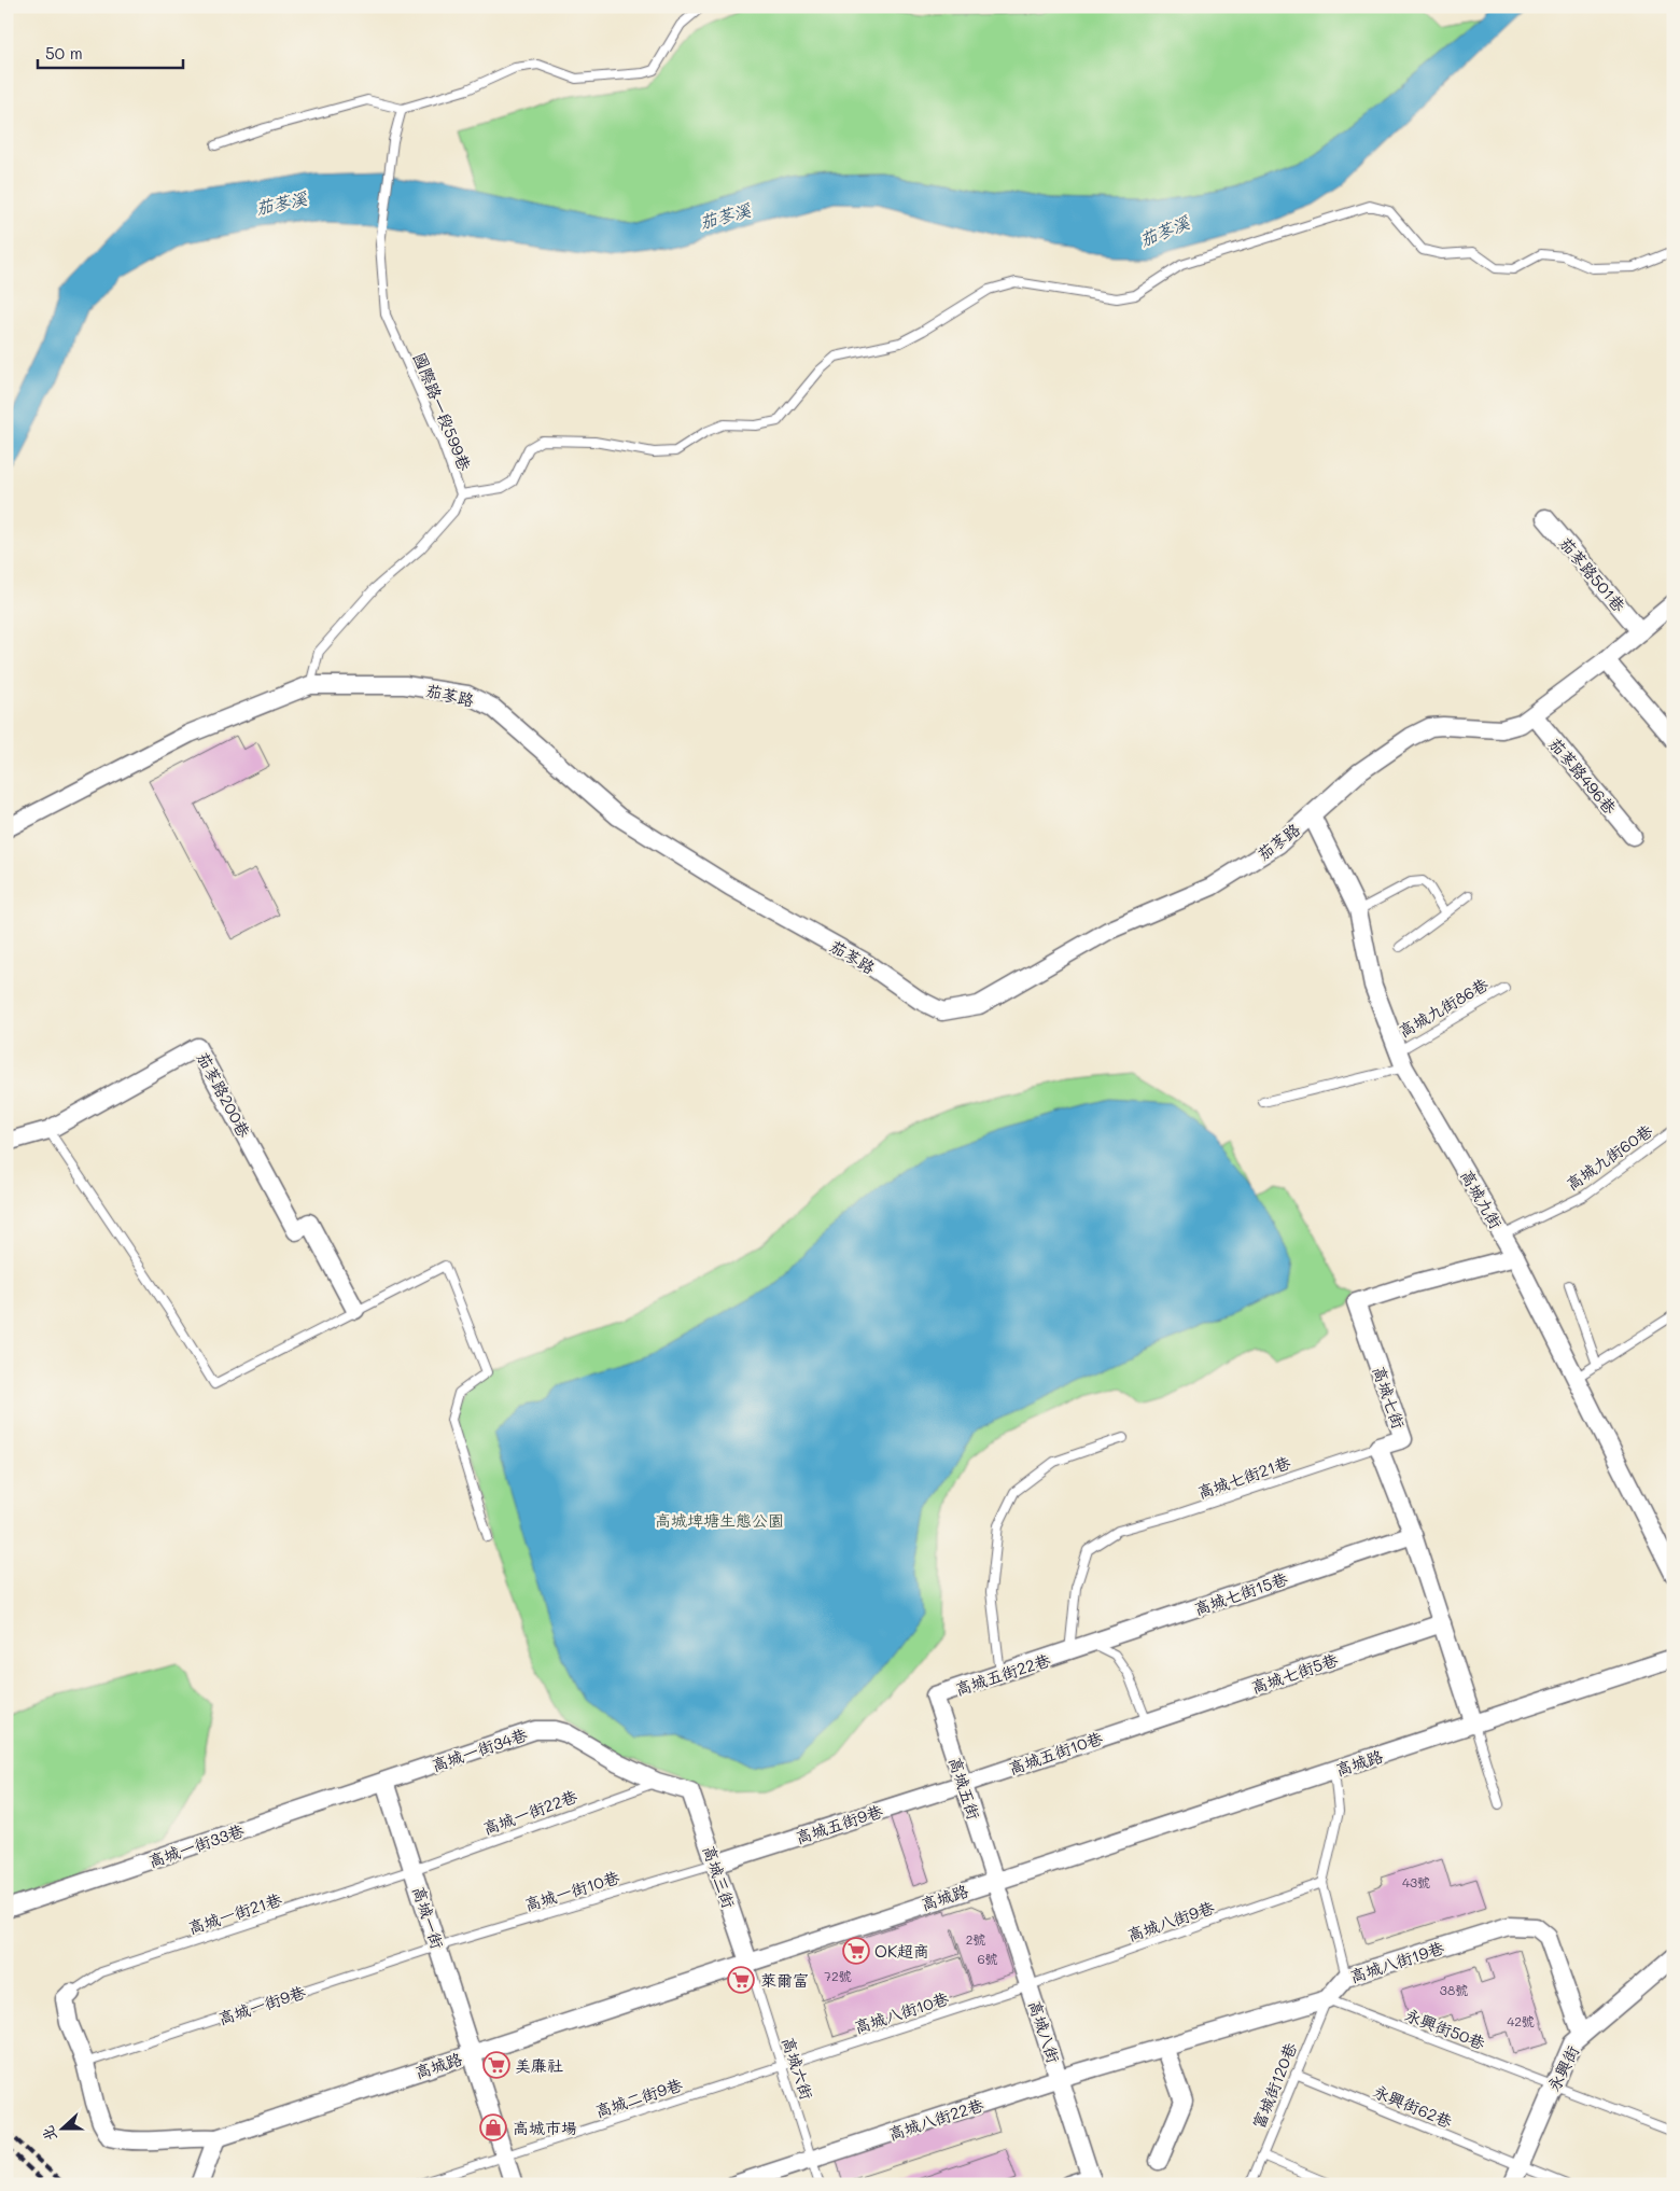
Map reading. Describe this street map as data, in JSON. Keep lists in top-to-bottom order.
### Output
{
  "streets": {
    "street": [
      "茄苳路501巷",
      "茄苳路",
      "茄苳路496巷",
      "茄苳路200巷",
      "高城九街",
      "高城七街",
      "高城七街15巷",
      "高城七街5巷",
      "高城五街22巷",
      "高城一街34巷",
      "高城五街10巷",
      "高城路",
      "高城五街",
      "高城五街9巷",
      "高城一街33巷",
      "高城三街",
      "高城一街",
      "高城八街19巷",
      "高城八街",
      "永興街",
      "高城八街22巷"
    ],
    "lane": [
      "國際路一段599巷",
      "高城九街86巷",
      "高城九街60巷",
      "高城七街21巷",
      "高城一街22巷",
      "高城一街10巷",
      "高城一街21巷",
      "高城八街9巷",
      "高城一街9巷",
      "高城八街10巷",
      "永興街50巷",
      "高城六街",
      "富城街120巷",
      "高城二街9巷",
      "永興街62巷"
    ]
  },
  "crossings": [
    ["國際路一段599巷", "茄苳路"],
    ["茄苳路501巷", "茄苳路"],
    ["茄苳路", "茄苳路496巷"],
    ["茄苳路", "高城九街"],
    ["高城九街86巷", "高城九街"],
    ["高城九街60巷", "高城九街"],
    ["高城九街", "高城七街"],
    ["高城七街", "高城七街21巷"],
    ["高城七街", "高城七街15巷"],
    ["高城七街", "高城七街5巷"],
    ["高城七街", "高城路"],
    ["高城七街21巷", "高城七街15巷"],
    ["高城七街21巷", "高城五街22巷"],
    ["高城七街15巷", "高城五街22巷"],
    ["高城七街5巷", "高城五街10巷"],
    ["高城五街22巷", "高城五街"],
    ["高城一街34巷", "高城一街22巷"],
    ["高城一街34巷", "高城一街33巷"],
    ["高城一街34巷", "高城三街"],
    ["高城一街34巷", "高城一街"],
    ["高城五街10巷", "高城五街"],
    ["高城五街10巷", "高城五街9巷"],
    ["高城路", "高城五街"],
    ["高城路", "高城三街"],
    ["高城路", "高城一街"],
    ["高城路", "高城一街9巷"],
    ["高城路", "高城八街"],
    ["高城路", "高城六街"],
    ["高城五街", "高城五街9巷"],
    ["高城五街", "高城八街"],
    ["高城一街22巷", "高城一街21巷"],
    ["高城一街22巷", "高城一街"],
    ["高城五街9巷", "高城三街"],
    ["高城五街9巷", "高城一街10巷"],
    ["高城一街33巷", "高城一街"],
    ["高城三街", "高城一街10巷"],
    ["高城三街", "高城六街"],
    ["高城一街10巷", "高城一街"],
    ["高城一街10巷", "高城一街9巷"],
    ["高城一街21巷", "高城一街"],
    ["高城一街", "高城一街9巷"],
    ["高城一街", "高城二街9巷"],
    ["高城八街9巷", "高城八街10巷"],
    ["高城八街9巷", "高城八街"],
    ["高城八街19巷", "永興街50巷"],
    ["高城八街19巷", "永興街"],
    ["高城八街19巷", "富城街120巷"],
    ["高城八街10巷", "高城八街"],
    ["高城八街10巷", "高城六街"],
    ["高城八街10巷", "高城二街9巷"],
    ["永興街50巷", "永興街"],
    ["永興街50巷", "富城街120巷"],
    ["高城八街", "高城八街22巷"],
    ["高城六街", "高城二街9巷"],
    ["高城六街", "高城八街22巷"],
    ["永興街", "永興街62巷"],
    ["富城街120巷", "永興街62巷"]
  ],
  "water": ["茄苳溪"],
  "parks": ["高城埤塘生態公園"],
  "places": {
    "supermarket": ["OK超商", "萊爾富", "美廉社"],
    "shop": ["高城市場"]
  },
  "house_numbers": [
    "43號",
    "2號",
    "6號",
    "72號",
    "38號",
    "42號"
  ],
  "scale_bar": "50 m",
  "north": "left"
}
